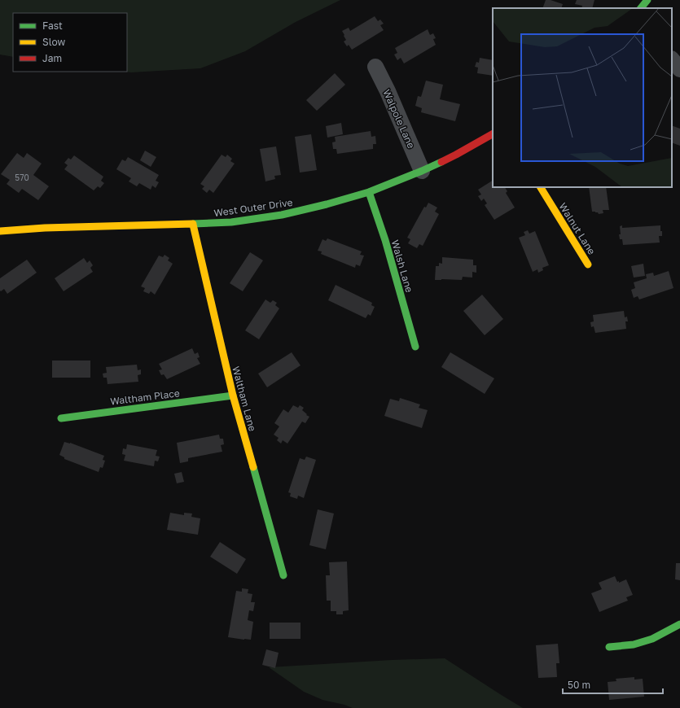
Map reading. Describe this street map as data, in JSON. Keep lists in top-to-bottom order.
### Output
{
  "streets": {
    "street": [
      "Walpole Lane",
      "West Outer Drive",
      "Walnut Lane",
      "Walsh Lane",
      "Waltham Place",
      "Waltham Lane"
    ]
  },
  "crossings": [
    ["Walpole Lane", "West Outer Drive"],
    ["West Outer Drive", "Walsh Lane"],
    ["West Outer Drive", "Waltham Lane"],
    ["Waltham Place", "Waltham Lane"]
  ],
  "house_numbers": ["570"],
  "legend": ["Fast", "Slow", "Jam"],
  "scale_bar": "50 m"
}
